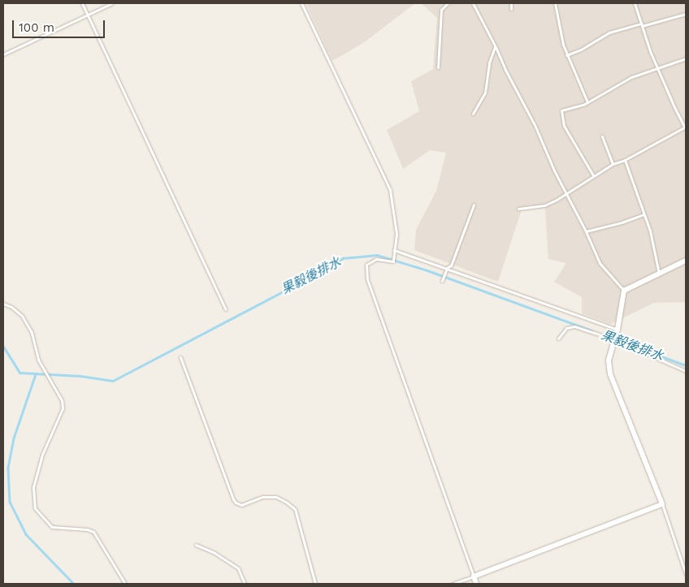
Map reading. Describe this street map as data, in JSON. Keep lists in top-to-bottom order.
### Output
{
  "water": ["果毅後排水"],
  "scale_bar": "100 m"
}
